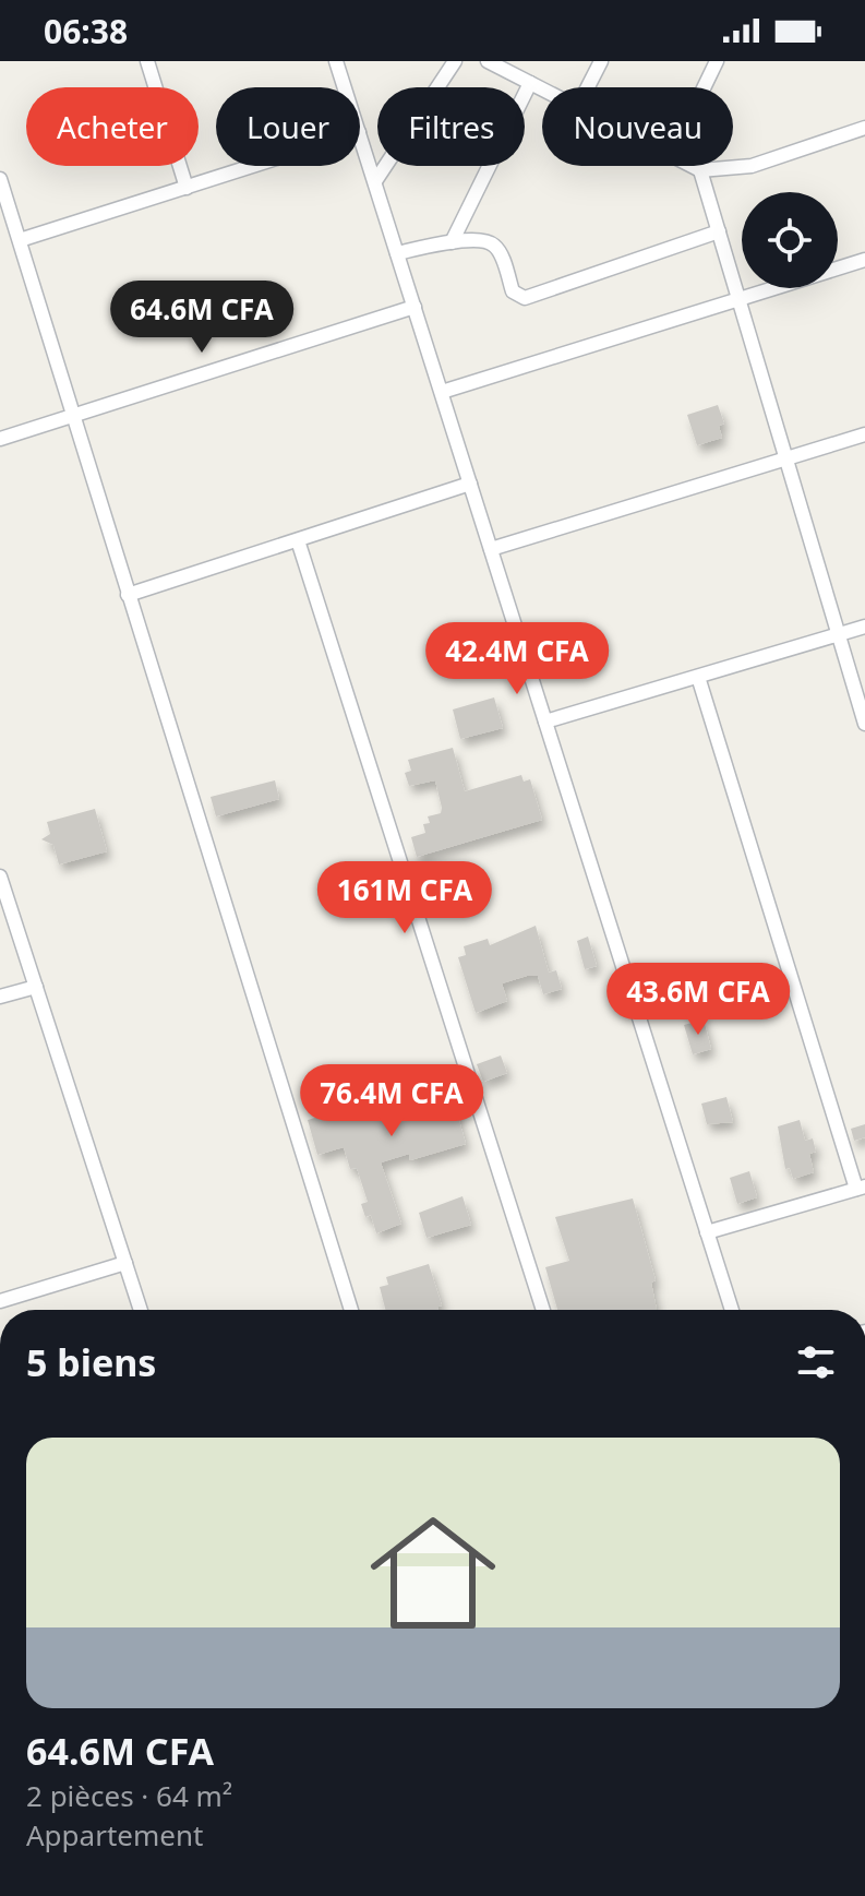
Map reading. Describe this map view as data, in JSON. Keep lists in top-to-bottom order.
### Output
{
  "page": {
    "status": "06:38",
    "chip": [
      "Acheter",
      "Louer",
      "Filtres",
      "Nouveau"
    ],
    "price": [
      "64.6M CFA",
      "42.4M CFA",
      "161M CFA",
      "43.6M CFA",
      "76.4M CFA"
    ],
    "heading": "5 biens",
    "list": [
      {
        "name": "64.6M CFA",
        "note": "2 pièces · 64 m² · Appartement"
      }
    ]
  }
}
